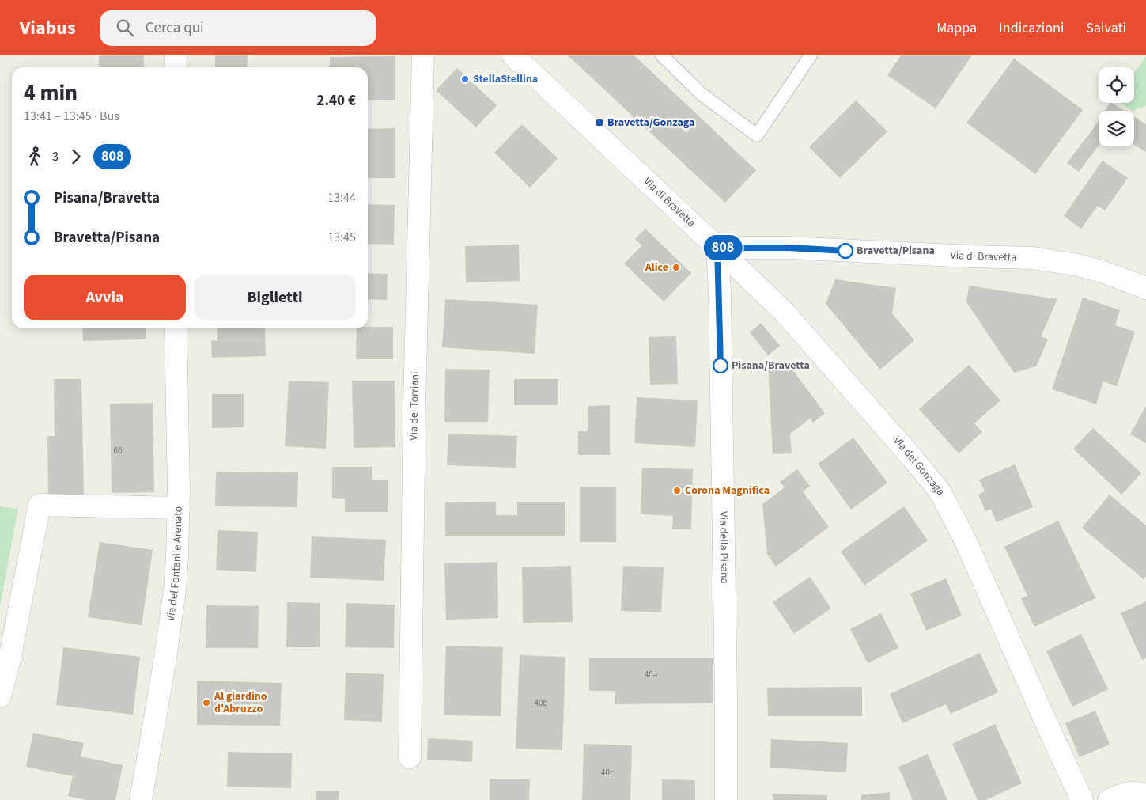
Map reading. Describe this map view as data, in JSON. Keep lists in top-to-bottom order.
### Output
{
  "streets": {
    "street": [
      "Via di Bravetta",
      "Via dei Torriani",
      "Via dei Gonzaga",
      "Via della Pisana",
      "Via del Fontanile Arenato"
    ]
  },
  "crossings": [
    ["Via di Bravetta", "Via dei Gonzaga"],
    ["Via di Bravetta", "Via della Pisana"],
    ["Via dei Gonzaga", "Via della Pisana"]
  ],
  "places": {
    "other": [
      "StellaStellina",
      "Bravetta/Pisana",
      "Alice",
      "Pisana/Bravetta",
      "Corona Magnifica",
      "Al giardino d'Abruzzo"
    ],
    "transit": ["Bravetta/Gonzaga"]
  },
  "lines": ["bus line 808"],
  "house_numbers": [
    "66",
    "40a",
    "40b",
    "40c"
  ],
  "page": {
    "header": "Viabus",
    "search": "Cerca qui",
    "nav": ["Mappa", "Indicazioni", "Salvati"],
    "on_map": "808",
    "heading": ["4 min", "13:41 – 13:45 · Bus", "2.40 €"],
    "legs": ["3", "808"],
    "list": [
      {
        "name": "Pisana/Bravetta",
        "value": "13:44"
      },
      {
        "name": "Bravetta/Pisana",
        "value": "13:45"
      }
    ],
    "buttons": ["Avvia", "Biglietti"]
  }
}
